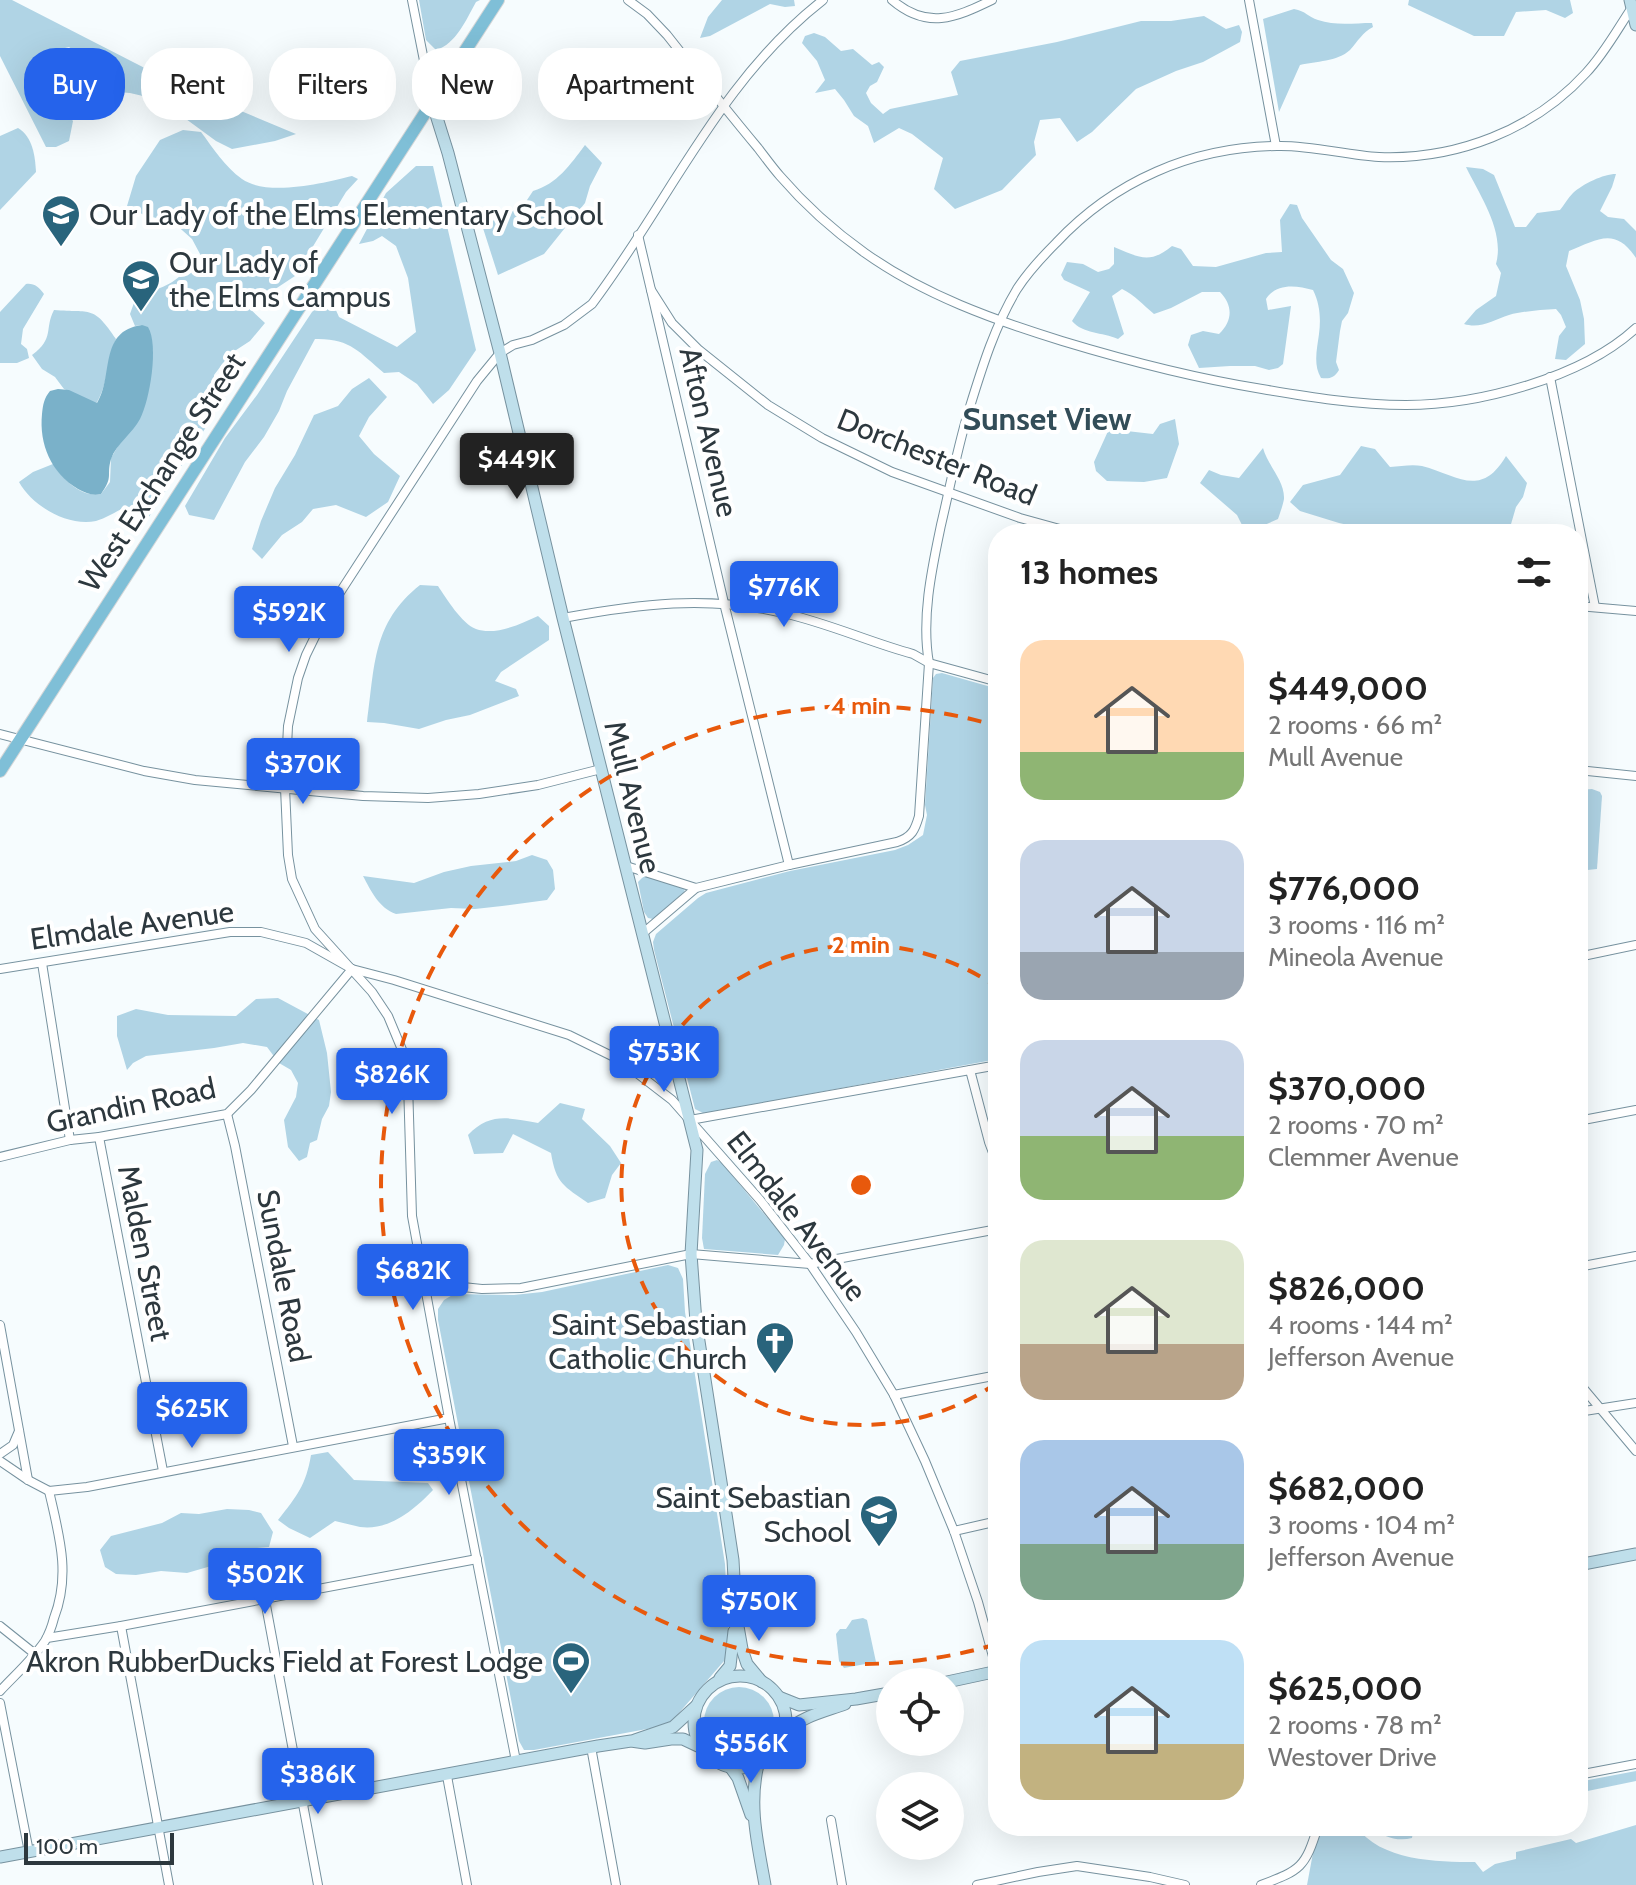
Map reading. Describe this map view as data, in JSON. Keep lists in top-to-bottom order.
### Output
{
  "streets": {
    "main road": ["West Exchange Street"],
    "street": [
      "Afton Avenue",
      "Dorchester Road",
      "Mull Avenue",
      "Elmdale Avenue",
      "Grandin Road",
      "Malden Street",
      "Sundale Road"
    ]
  },
  "crossings": [
    ["Afton Avenue", "Dorchester Road"],
    ["Mull Avenue", "Elmdale Avenue"],
    ["Elmdale Avenue", "Grandin Road"],
    ["Grandin Road", "Malden Street"],
    ["Grandin Road", "Sundale Road"]
  ],
  "districts": ["Sunset View"],
  "places": {
    "school or university": ["Our Lady of the Elms Elementary School", "Our Lady of the Elms Campus", "Saint Sebastian School"],
    "church": ["Saint Sebastian Catholic Church"],
    "sports": ["Akron RubberDucks Field at Forest Lodge"]
  },
  "scale_bar": "100 m",
  "page": {
    "chip": [
      "Buy",
      "Rent",
      "Filters",
      "New",
      "Apartment"
    ],
    "price": [
      "$449K",
      "$776K",
      "$592K",
      "$370K",
      "$753K",
      "$826K",
      "$682K",
      "$625K",
      "$359K",
      "$502K",
      "$750K",
      "$556K",
      "$386K"
    ],
    "heading": "13 homes",
    "list": [
      {
        "name": "$449,000",
        "note": "2 rooms · 66 m² · Mull Avenue"
      },
      {
        "name": "$776,000",
        "note": "3 rooms · 116 m² · Mineola Avenue"
      },
      {
        "name": "$370,000",
        "note": "2 rooms · 70 m² · Clemmer Avenue"
      },
      {
        "name": "$826,000",
        "note": "4 rooms · 144 m² · Jefferson Avenue"
      },
      {
        "name": "$682,000",
        "note": "3 rooms · 104 m² · Jefferson Avenue"
      },
      {
        "name": "$625,000",
        "note": "2 rooms · 78 m² · Westover Drive"
      }
    ],
    "scale": "100 m"
  },
  "rings": ["4 min", "2 min"]
}
